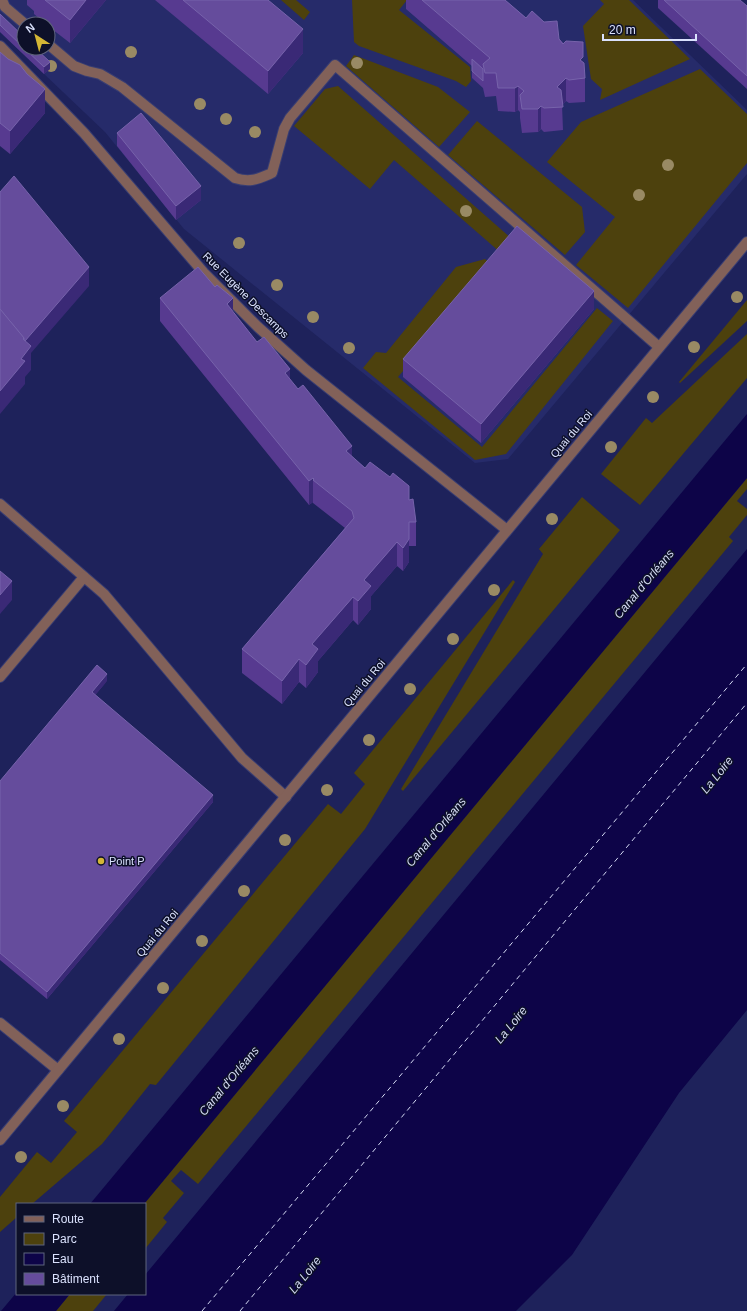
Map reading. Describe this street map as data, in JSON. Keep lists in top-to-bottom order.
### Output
{
  "streets": {
    "street": ["Rue Eugène Descamps", "Quai du Roi"]
  },
  "crossings": [
    ["Rue Eugène Descamps", "Quai du Roi"]
  ],
  "water": ["Canal d'Orléans", "La Loire"],
  "places": ["Point P"],
  "legend": [
    "Route",
    "Parc",
    "Eau",
    "Bâtiment"
  ],
  "scale_bar": "20 m",
  "north": "top left"
}
